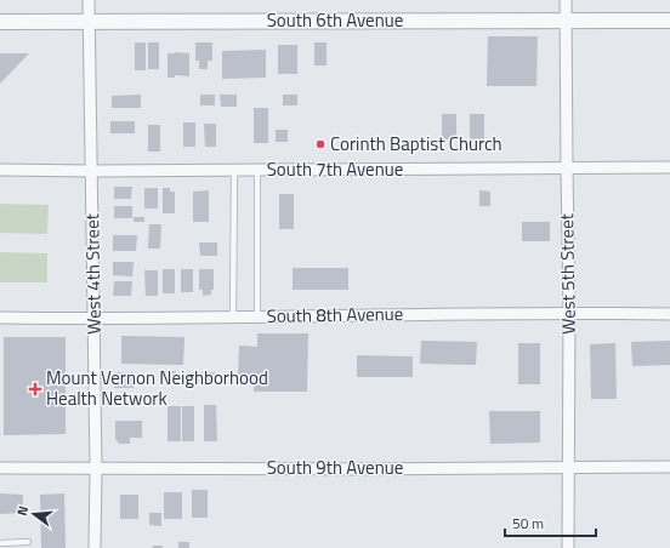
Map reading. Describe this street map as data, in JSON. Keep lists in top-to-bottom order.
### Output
{
  "streets": {
    "street": [
      "South 6th Avenue",
      "South 7th Avenue",
      "West 4th Street",
      "West 5th Street",
      "South 8th Avenue",
      "South 9th Avenue"
    ]
  },
  "crossings": [
    ["South 6th Avenue", "West 4th Street"],
    ["South 6th Avenue", "West 5th Street"],
    ["South 7th Avenue", "West 4th Street"],
    ["South 7th Avenue", "West 5th Street"],
    ["West 4th Street", "South 8th Avenue"],
    ["West 4th Street", "South 9th Avenue"],
    ["West 5th Street", "South 8th Avenue"],
    ["West 5th Street", "South 9th Avenue"]
  ],
  "places": {
    "other": ["Corinth Baptist Church"],
    "health": ["Mount Vernon Neighborhood Health Network"]
  },
  "scale_bar": "50 m",
  "north": "left"
}
